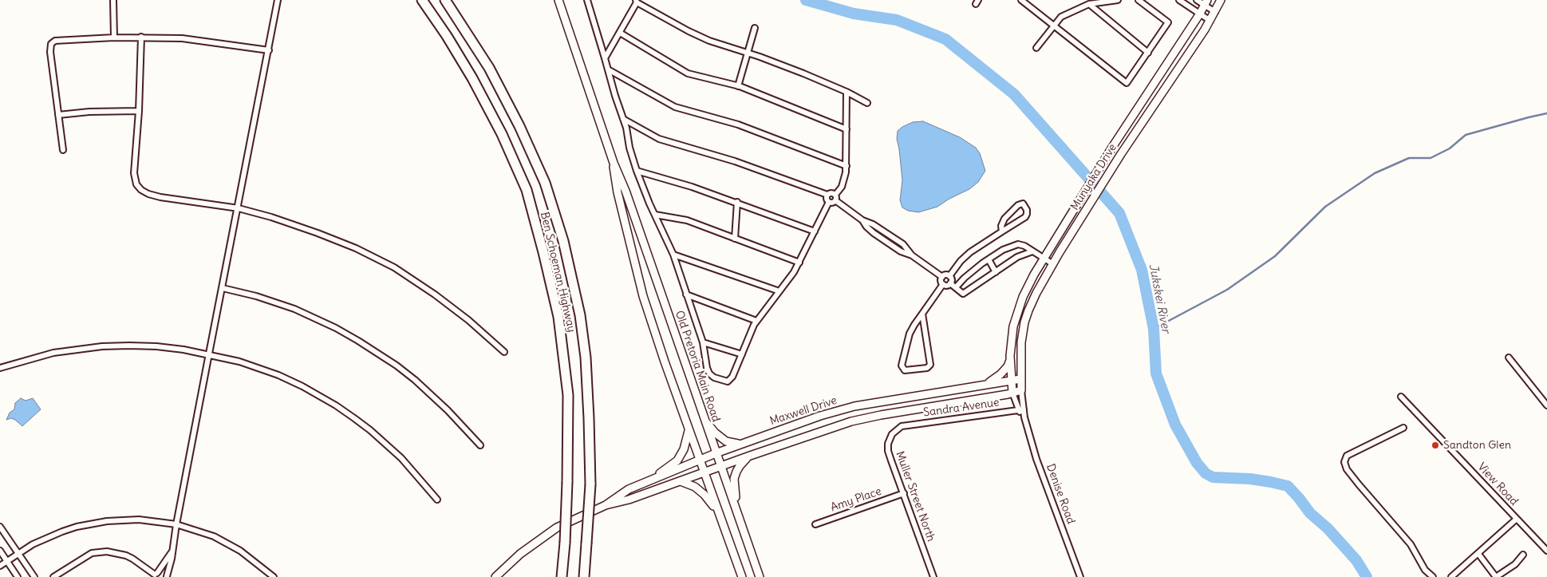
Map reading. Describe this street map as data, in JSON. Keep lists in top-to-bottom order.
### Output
{
  "streets": {
    "highway": ["Ben Schoeman Highway"],
    "main road": ["Munyaka Drive", "Old Pretoria Main Road", "Maxwell Drive"],
    "street": [
      "Sandra Avenue",
      "View Road",
      "Denise Road",
      "Muller Street North",
      "Amy Place"
    ]
  },
  "crossings": [
    ["Munyaka Drive", "Maxwell Drive"],
    ["Munyaka Drive", "Denise Road"],
    ["Old Pretoria Main Road", "Maxwell Drive"],
    ["Sandra Avenue", "Denise Road"],
    ["Sandra Avenue", "Muller Street North"],
    ["Maxwell Drive", "Denise Road"],
    ["Muller Street North", "Amy Place"]
  ],
  "water": ["Jukskei River"],
  "places": ["Sandton Glen"]
}
